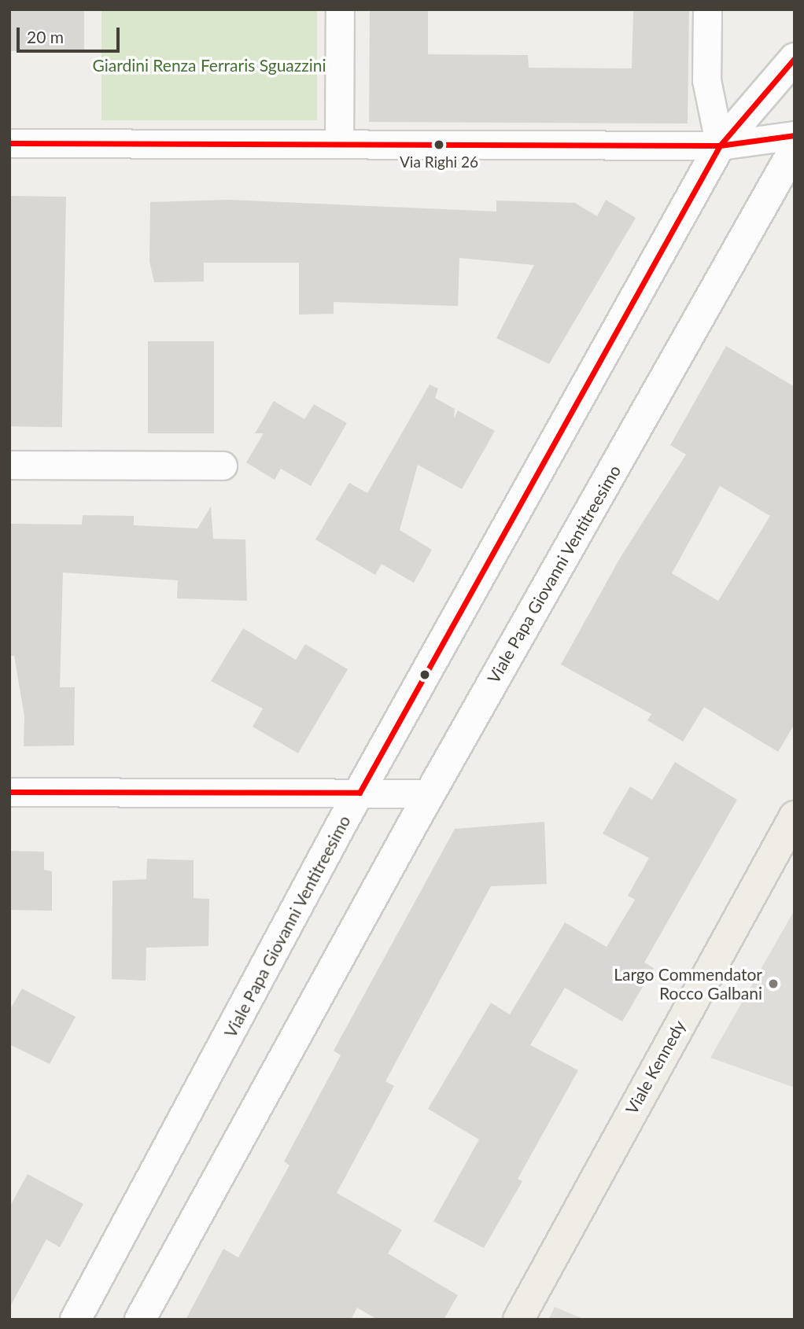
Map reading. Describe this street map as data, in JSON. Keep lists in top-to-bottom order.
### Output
{
  "streets": {
    "main road": ["Viale Kennedy"],
    "street": ["Viale Papa Giovanni Ventitreesimo"]
  },
  "parks": ["Giardini Renza Ferraris Sguazzini"],
  "places": ["Via Righi 26", "Largo Commendator Rocco Galbani"],
  "scale_bar": "20 m"
}
